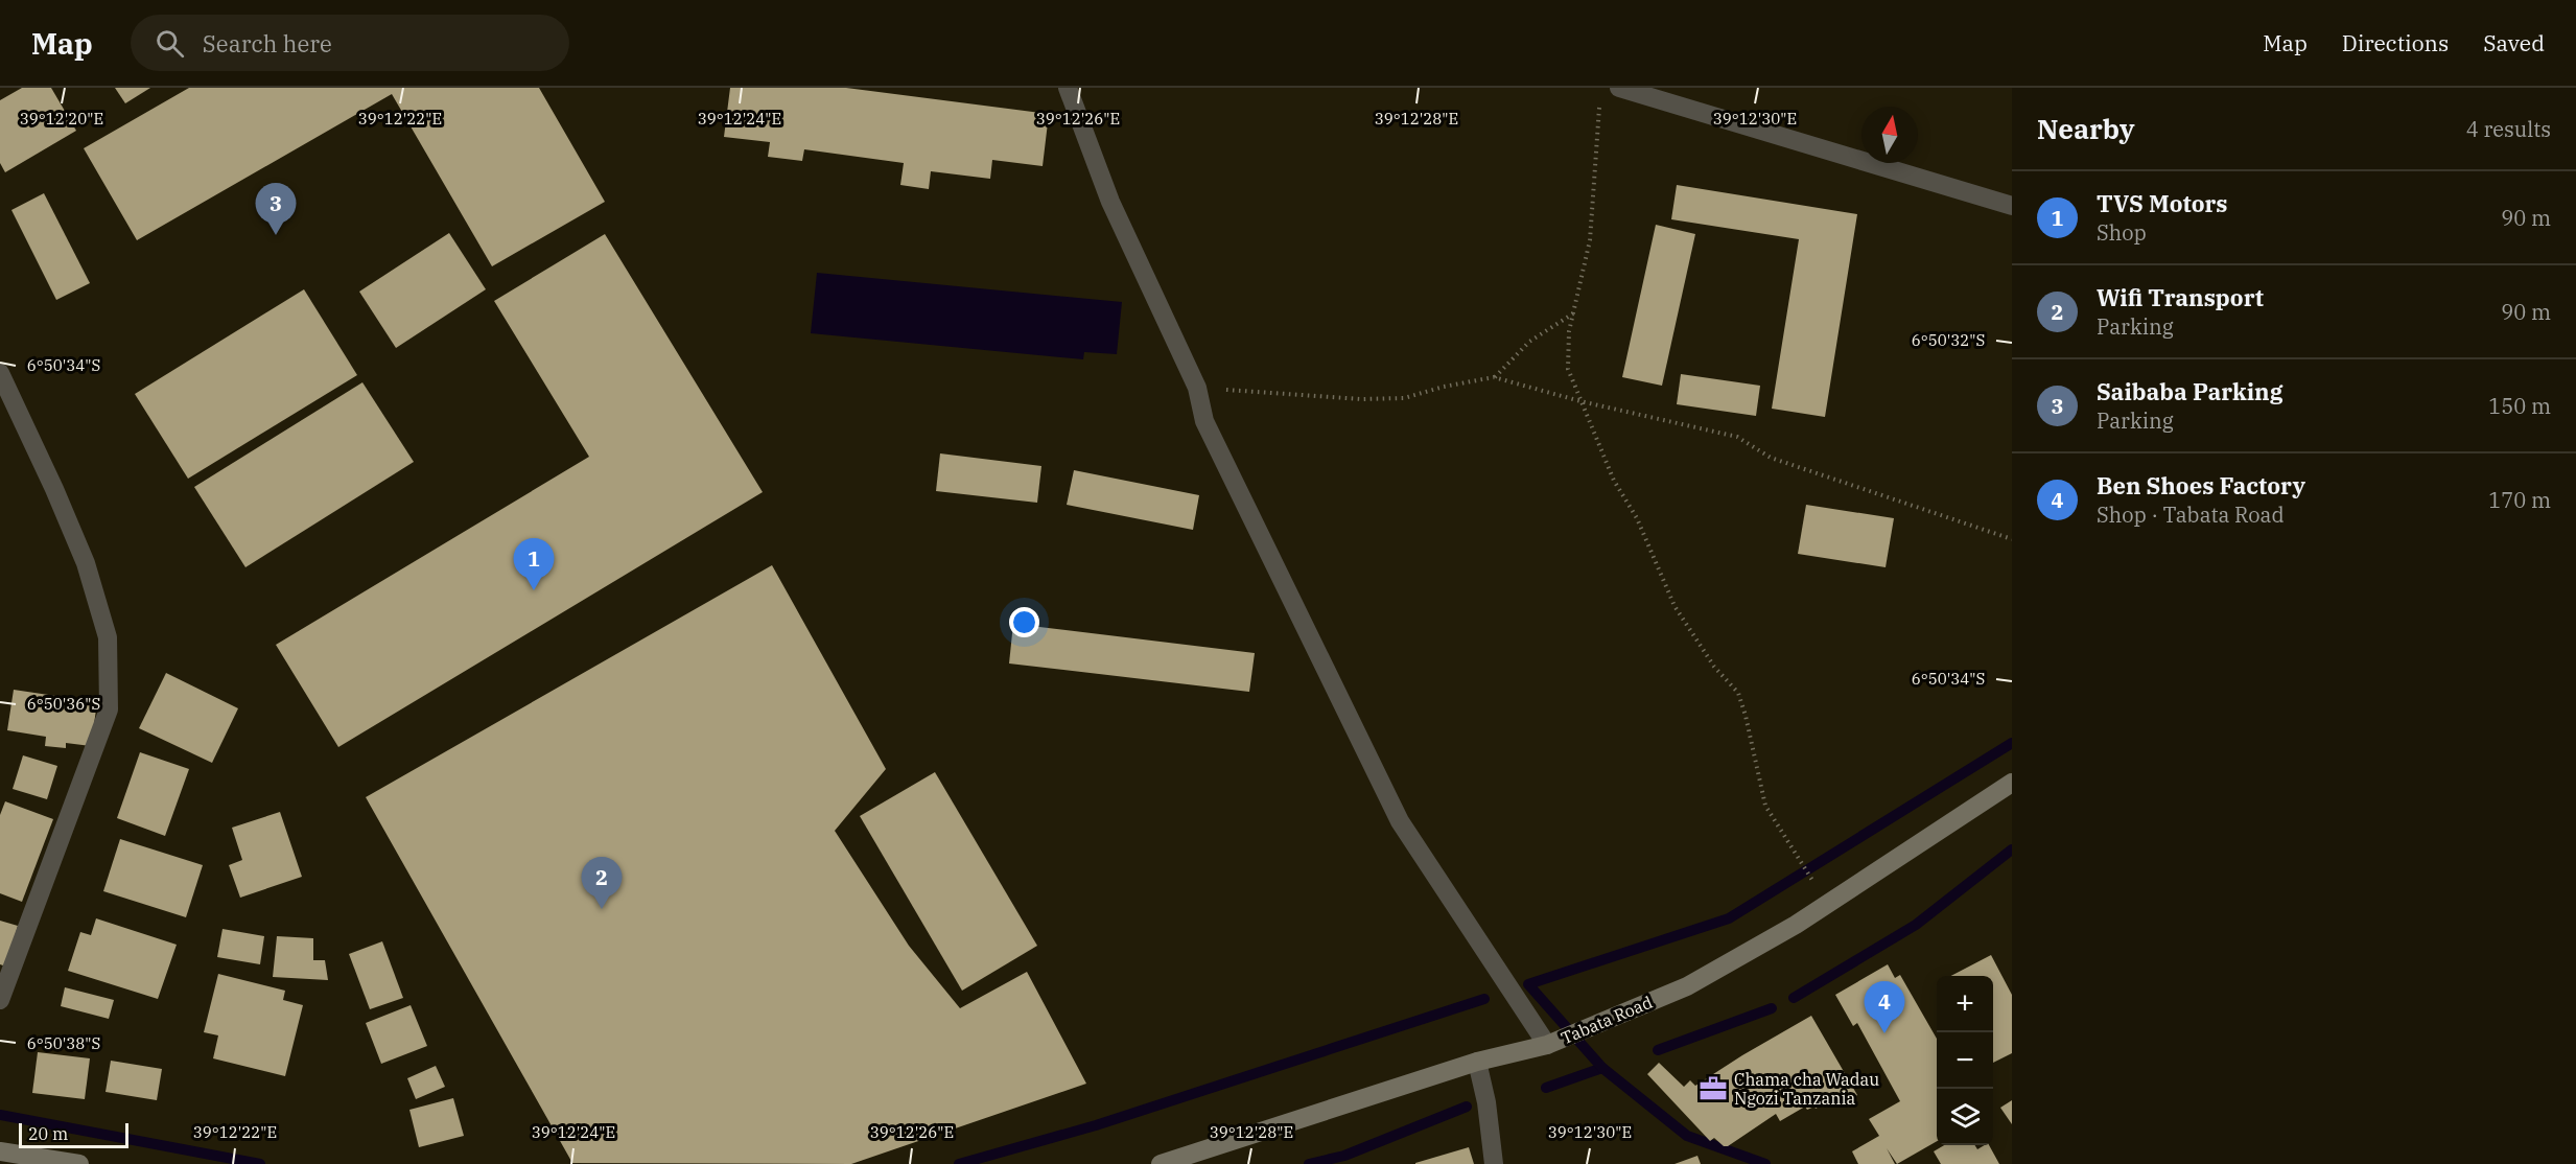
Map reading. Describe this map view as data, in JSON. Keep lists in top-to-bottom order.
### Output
{
  "streets": {
    "main road": ["Tabata Road"]
  },
  "places": {
    "office": ["Chama cha Wadau Ngozi Tanzania"]
  },
  "scale_bar": "20 m",
  "north": "top",
  "page": {
    "header": "Map",
    "search": "Search here",
    "nav": ["Map", "Directions", "Saved"],
    "heading": ["Nearby", "4 results"],
    "list": [
      {
        "mark": "1",
        "name": "TVS Motors",
        "note": "Shop",
        "value": "90 m"
      },
      {
        "mark": "2",
        "name": "Wifi Transport",
        "note": "Parking",
        "value": "90 m"
      },
      {
        "mark": "3",
        "name": "Saibaba Parking",
        "note": "Parking",
        "value": "150 m"
      },
      {
        "mark": "4",
        "name": "Ben Shoes Factory",
        "note": "Shop · Tabata Road",
        "value": "170 m"
      }
    ],
    "pins": [
      "3",
      "1",
      "2",
      "4"
    ],
    "map_buttons": ["+", "−"],
    "scale": "20 m"
  },
  "coordinates": [
    "39°12'20\"E",
    "39°12'22\"E",
    "39°12'24\"E",
    "39°12'26\"E",
    "39°12'28\"E",
    "39°12'30\"E",
    "6°50'32\"S",
    "6°50'34\"S",
    "6°50'36\"S",
    "6°50'38\"S"
  ]
}
